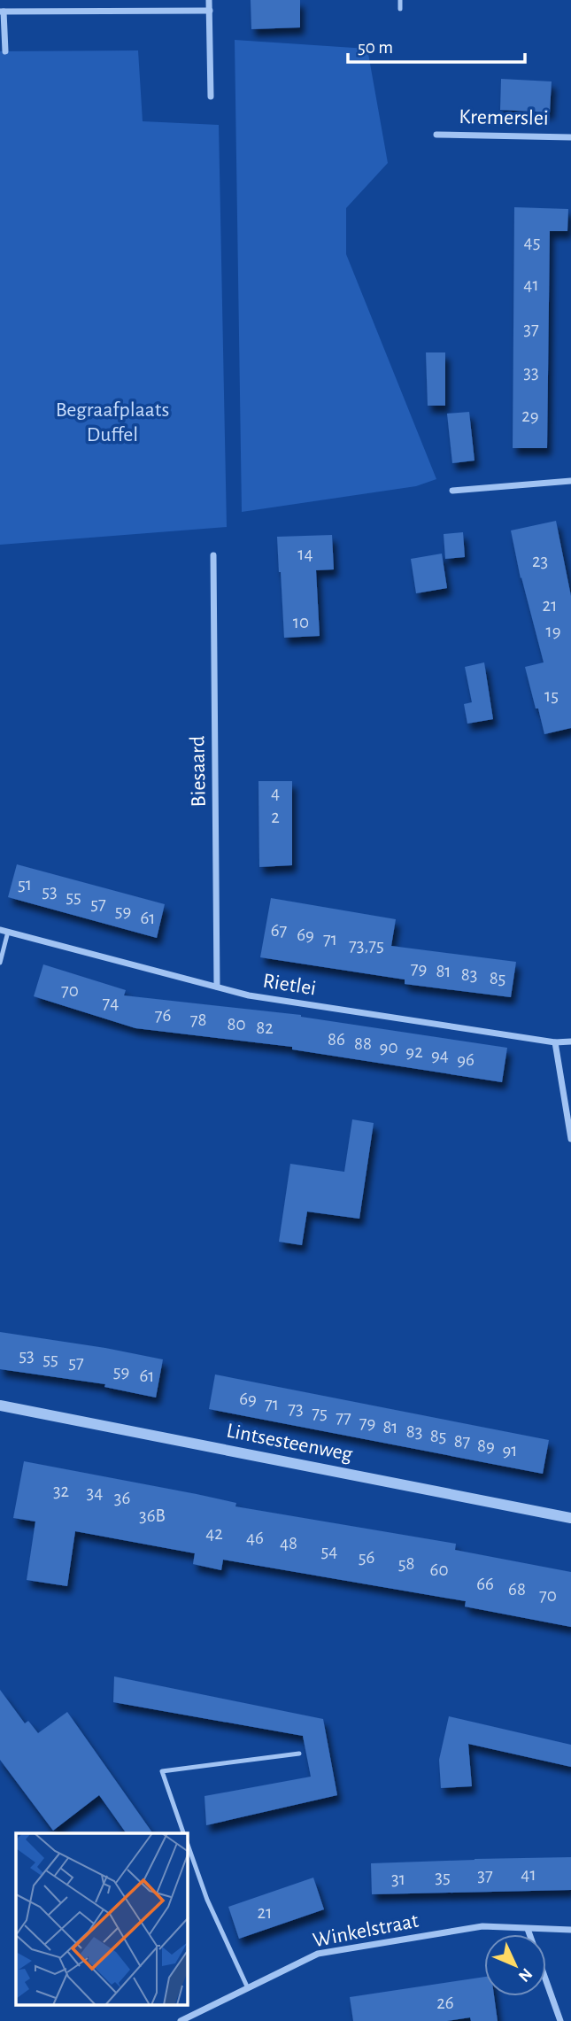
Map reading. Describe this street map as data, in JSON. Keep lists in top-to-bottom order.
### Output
{
  "streets": {
    "street": [
      "Kremerslei",
      "Biesaard",
      "Rietlei",
      "Lintsesteenweg",
      "Winkelstraat"
    ]
  },
  "crossings": [
    ["Biesaard", "Rietlei"]
  ],
  "parks": ["Begraafplaats Duffel"],
  "house_numbers": [
    "45",
    "41",
    "37",
    "33",
    "29",
    "14",
    "23",
    "21",
    "10",
    "19",
    "15",
    "4",
    "2",
    "51",
    "53",
    "55",
    "57",
    "59",
    "61",
    "67",
    "69",
    "71",
    "73,75",
    "79",
    "81",
    "83",
    "85",
    "70",
    "74",
    "76",
    "78",
    "80",
    "82",
    "86",
    "88",
    "90",
    "92",
    "94",
    "96",
    "53",
    "55",
    "57",
    "59",
    "61",
    "69",
    "71",
    "73",
    "75",
    "77",
    "79",
    "81",
    "83",
    "85",
    "87",
    "89",
    "91",
    "32",
    "34",
    "36",
    "36B",
    "42",
    "46",
    "48",
    "54",
    "56",
    "58",
    "60",
    "66",
    "68",
    "70",
    "41",
    "37",
    "35",
    "31",
    "21",
    "26"
  ],
  "scale_bar": "50 m",
  "north": "bottom right"
}
